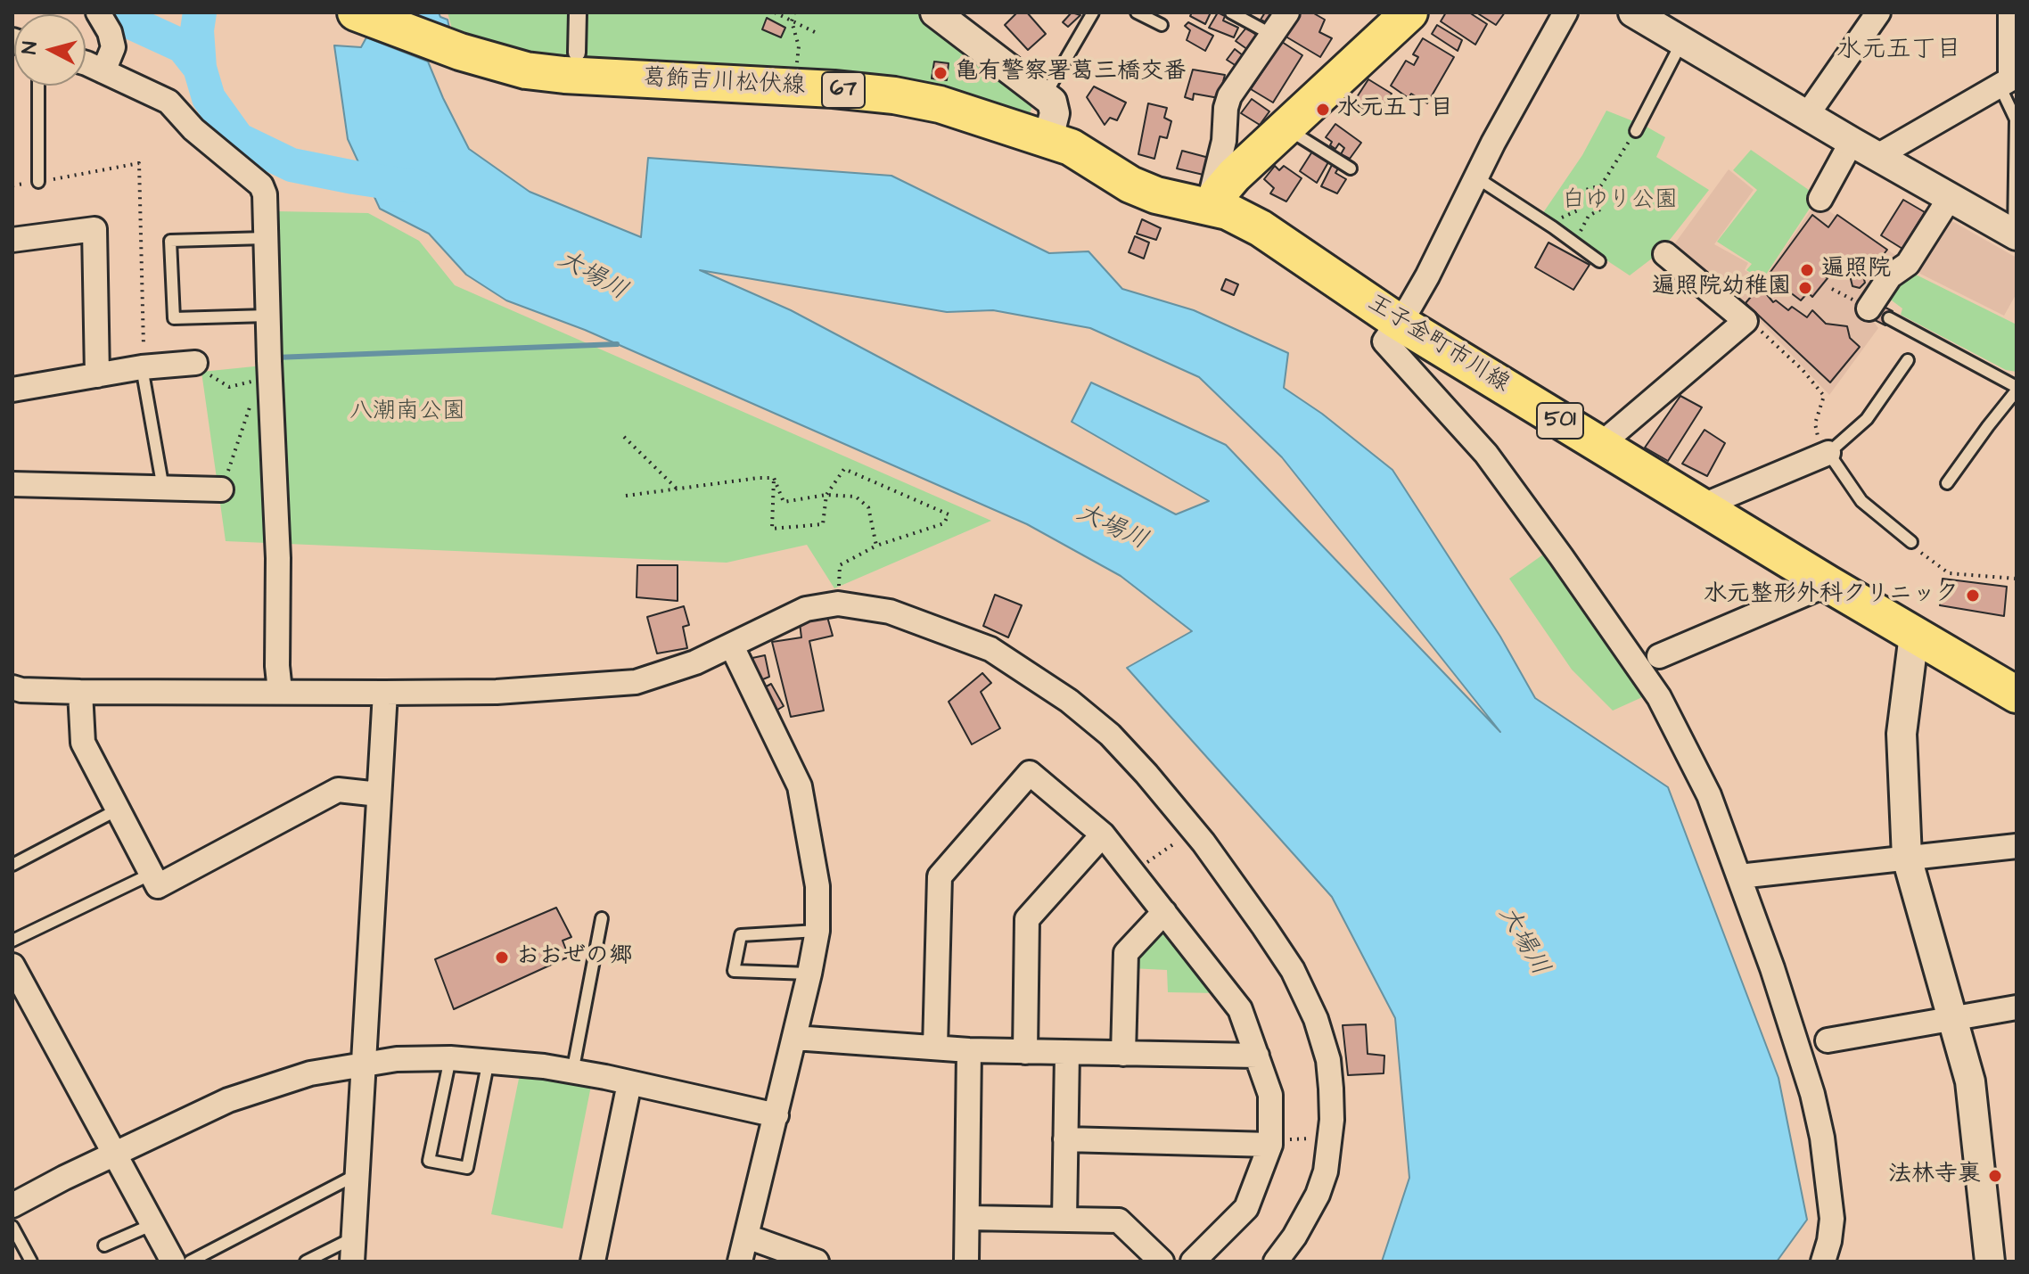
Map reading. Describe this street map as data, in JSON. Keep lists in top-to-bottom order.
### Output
{
  "streets": {
    "main road": [
      "葛飾吉川松伏線",
      "67",
      "王子金町市川線",
      "501"
    ]
  },
  "crossings": [
    ["葛飾吉川松伏線", "王子金町市川線"]
  ],
  "districts": ["水元五丁目"],
  "water": ["大場川"],
  "parks": ["白ゆり公園", "八潮南公園"],
  "places": [
    "亀有警察署葛三橋交番",
    "水元五丁目",
    "遍照院",
    "遍照院幼稚園",
    "水元整形外科クリニック",
    "おおぜの郷",
    "法林寺裏"
  ],
  "north": "left"
}
